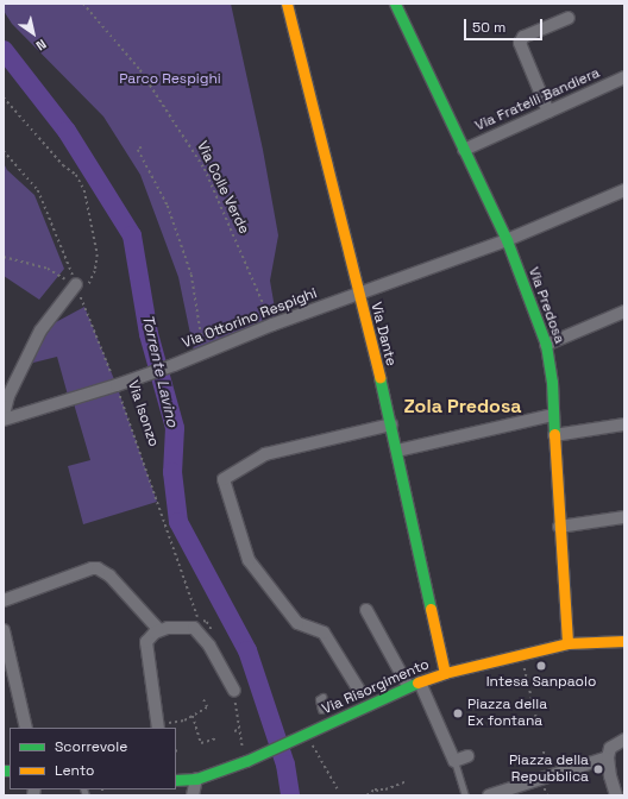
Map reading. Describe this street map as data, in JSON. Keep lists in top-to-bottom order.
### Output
{
  "streets": {
    "street": [
      "Via Fratelli Bandiera",
      "Via Predosa",
      "Via Ottorino Respighi",
      "Via Dante",
      "Via Risorgimento"
    ],
    "path": ["Via Colle Verde", "Via Isonzo"]
  },
  "crossings": [
    ["Via Fratelli Bandiera", "Via Predosa"],
    ["Via Colle Verde", "Via Ottorino Respighi"],
    ["Via Predosa", "Via Ottorino Respighi"],
    ["Via Predosa", "Via Risorgimento"],
    ["Via Ottorino Respighi", "Via Dante"],
    ["Via Ottorino Respighi", "Via Isonzo"],
    ["Via Dante", "Via Risorgimento"]
  ],
  "districts": ["Zola Predosa"],
  "water": ["Torrente Lavino"],
  "parks": ["Parco Respighi"],
  "places": ["Intesa Sanpaolo", "Piazza della Ex fontana", "Piazza della Repubblica"],
  "legend": ["Scorrevole", "Lento"],
  "scale_bar": "50 m",
  "north": "bottom right"
}
